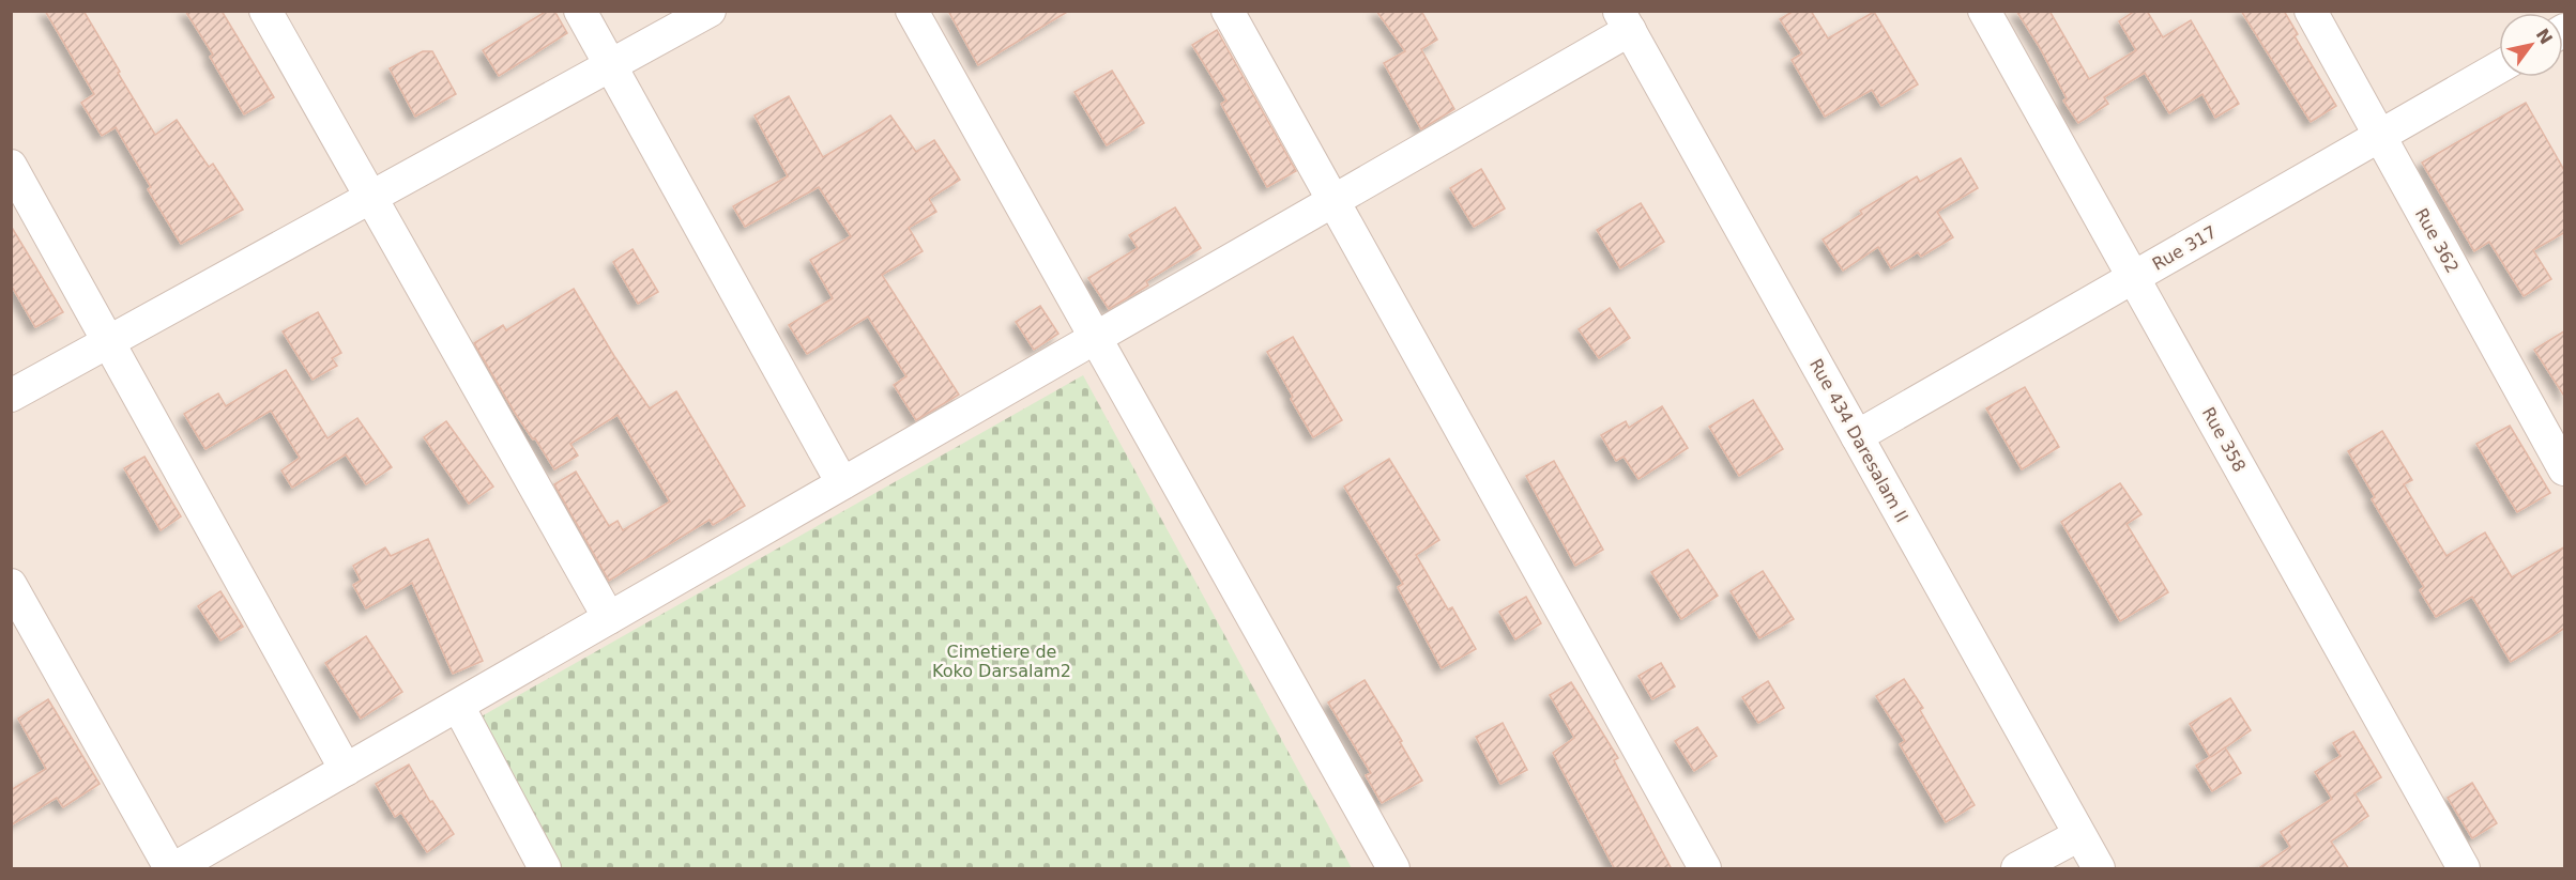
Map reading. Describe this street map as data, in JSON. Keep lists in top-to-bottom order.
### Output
{
  "streets": {
    "street": [
      "Rue 362",
      "Rue 317",
      "Rue 358",
      "Rue 434 Daresalam II"
    ]
  },
  "crossings": [
    ["Rue 362", "Rue 317"],
    ["Rue 317", "Rue 358"],
    ["Rue 317", "Rue 434 Daresalam II"]
  ],
  "parks": ["Cimetiere de Koko Darsalam2"],
  "north": "top right"
}
